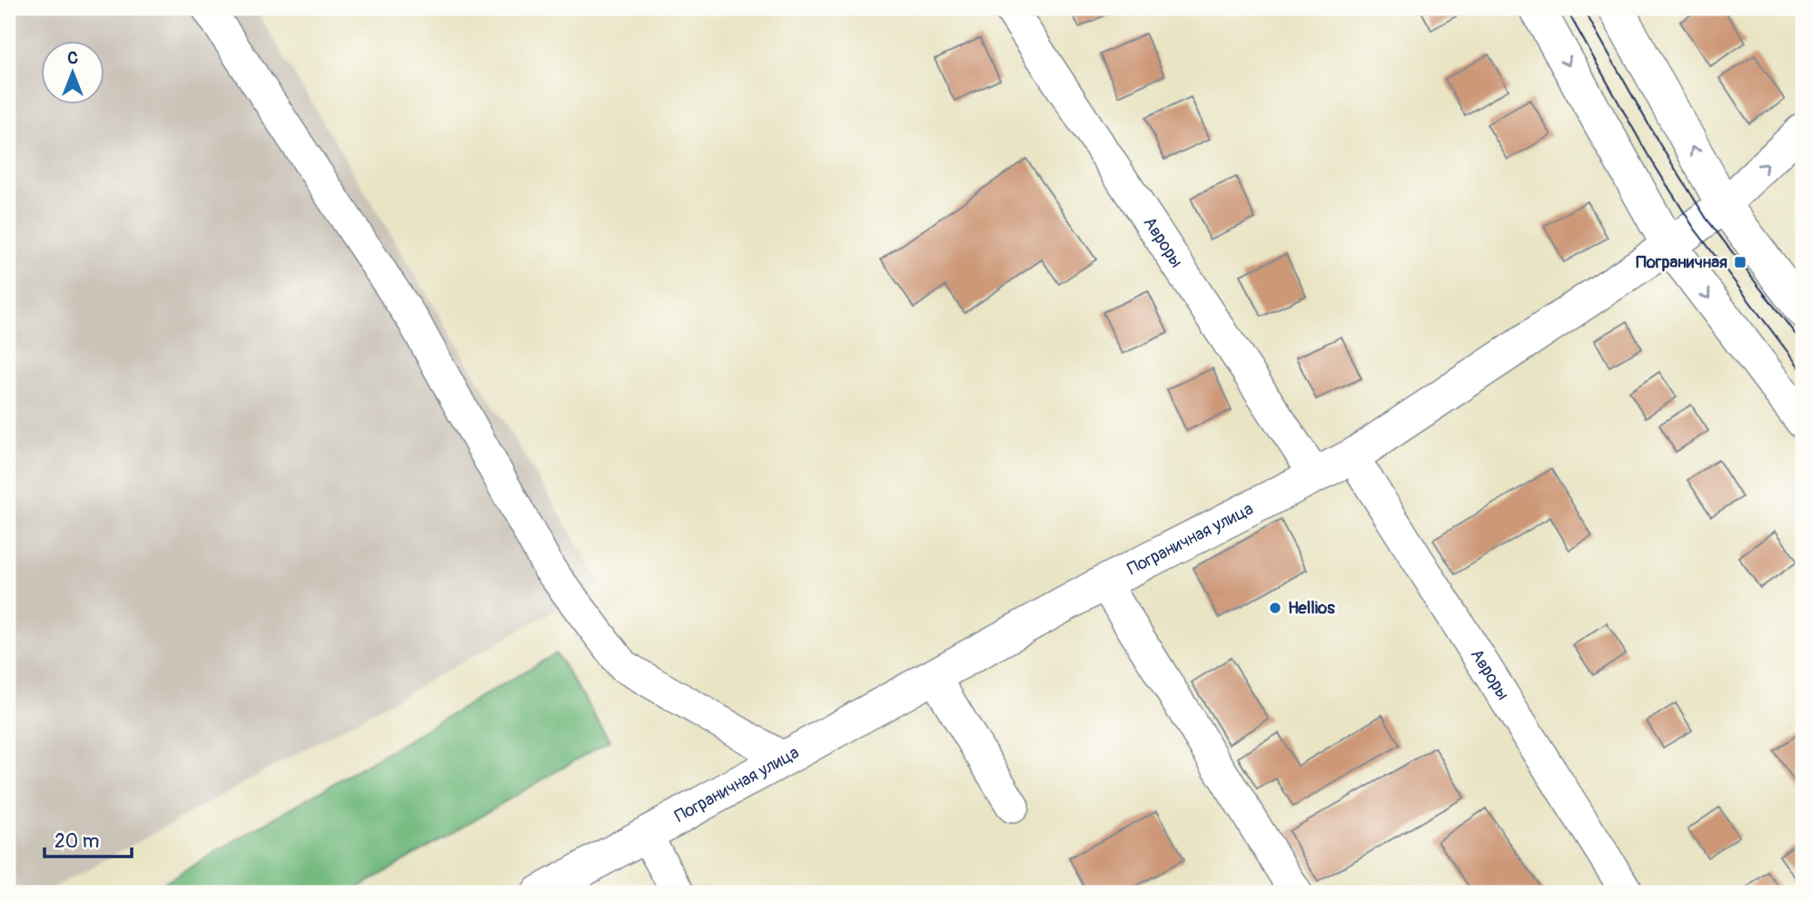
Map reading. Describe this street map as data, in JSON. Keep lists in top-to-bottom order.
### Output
{
  "streets": {
    "main road": ["Пограничная улица"],
    "street": ["Авроры"]
  },
  "crossings": [
    ["Авроры", "Пограничная улица"]
  ],
  "places": {
    "transit": ["Пограничная"],
    "other": ["Hellios"]
  },
  "scale_bar": "20 m",
  "north": "top"
}
